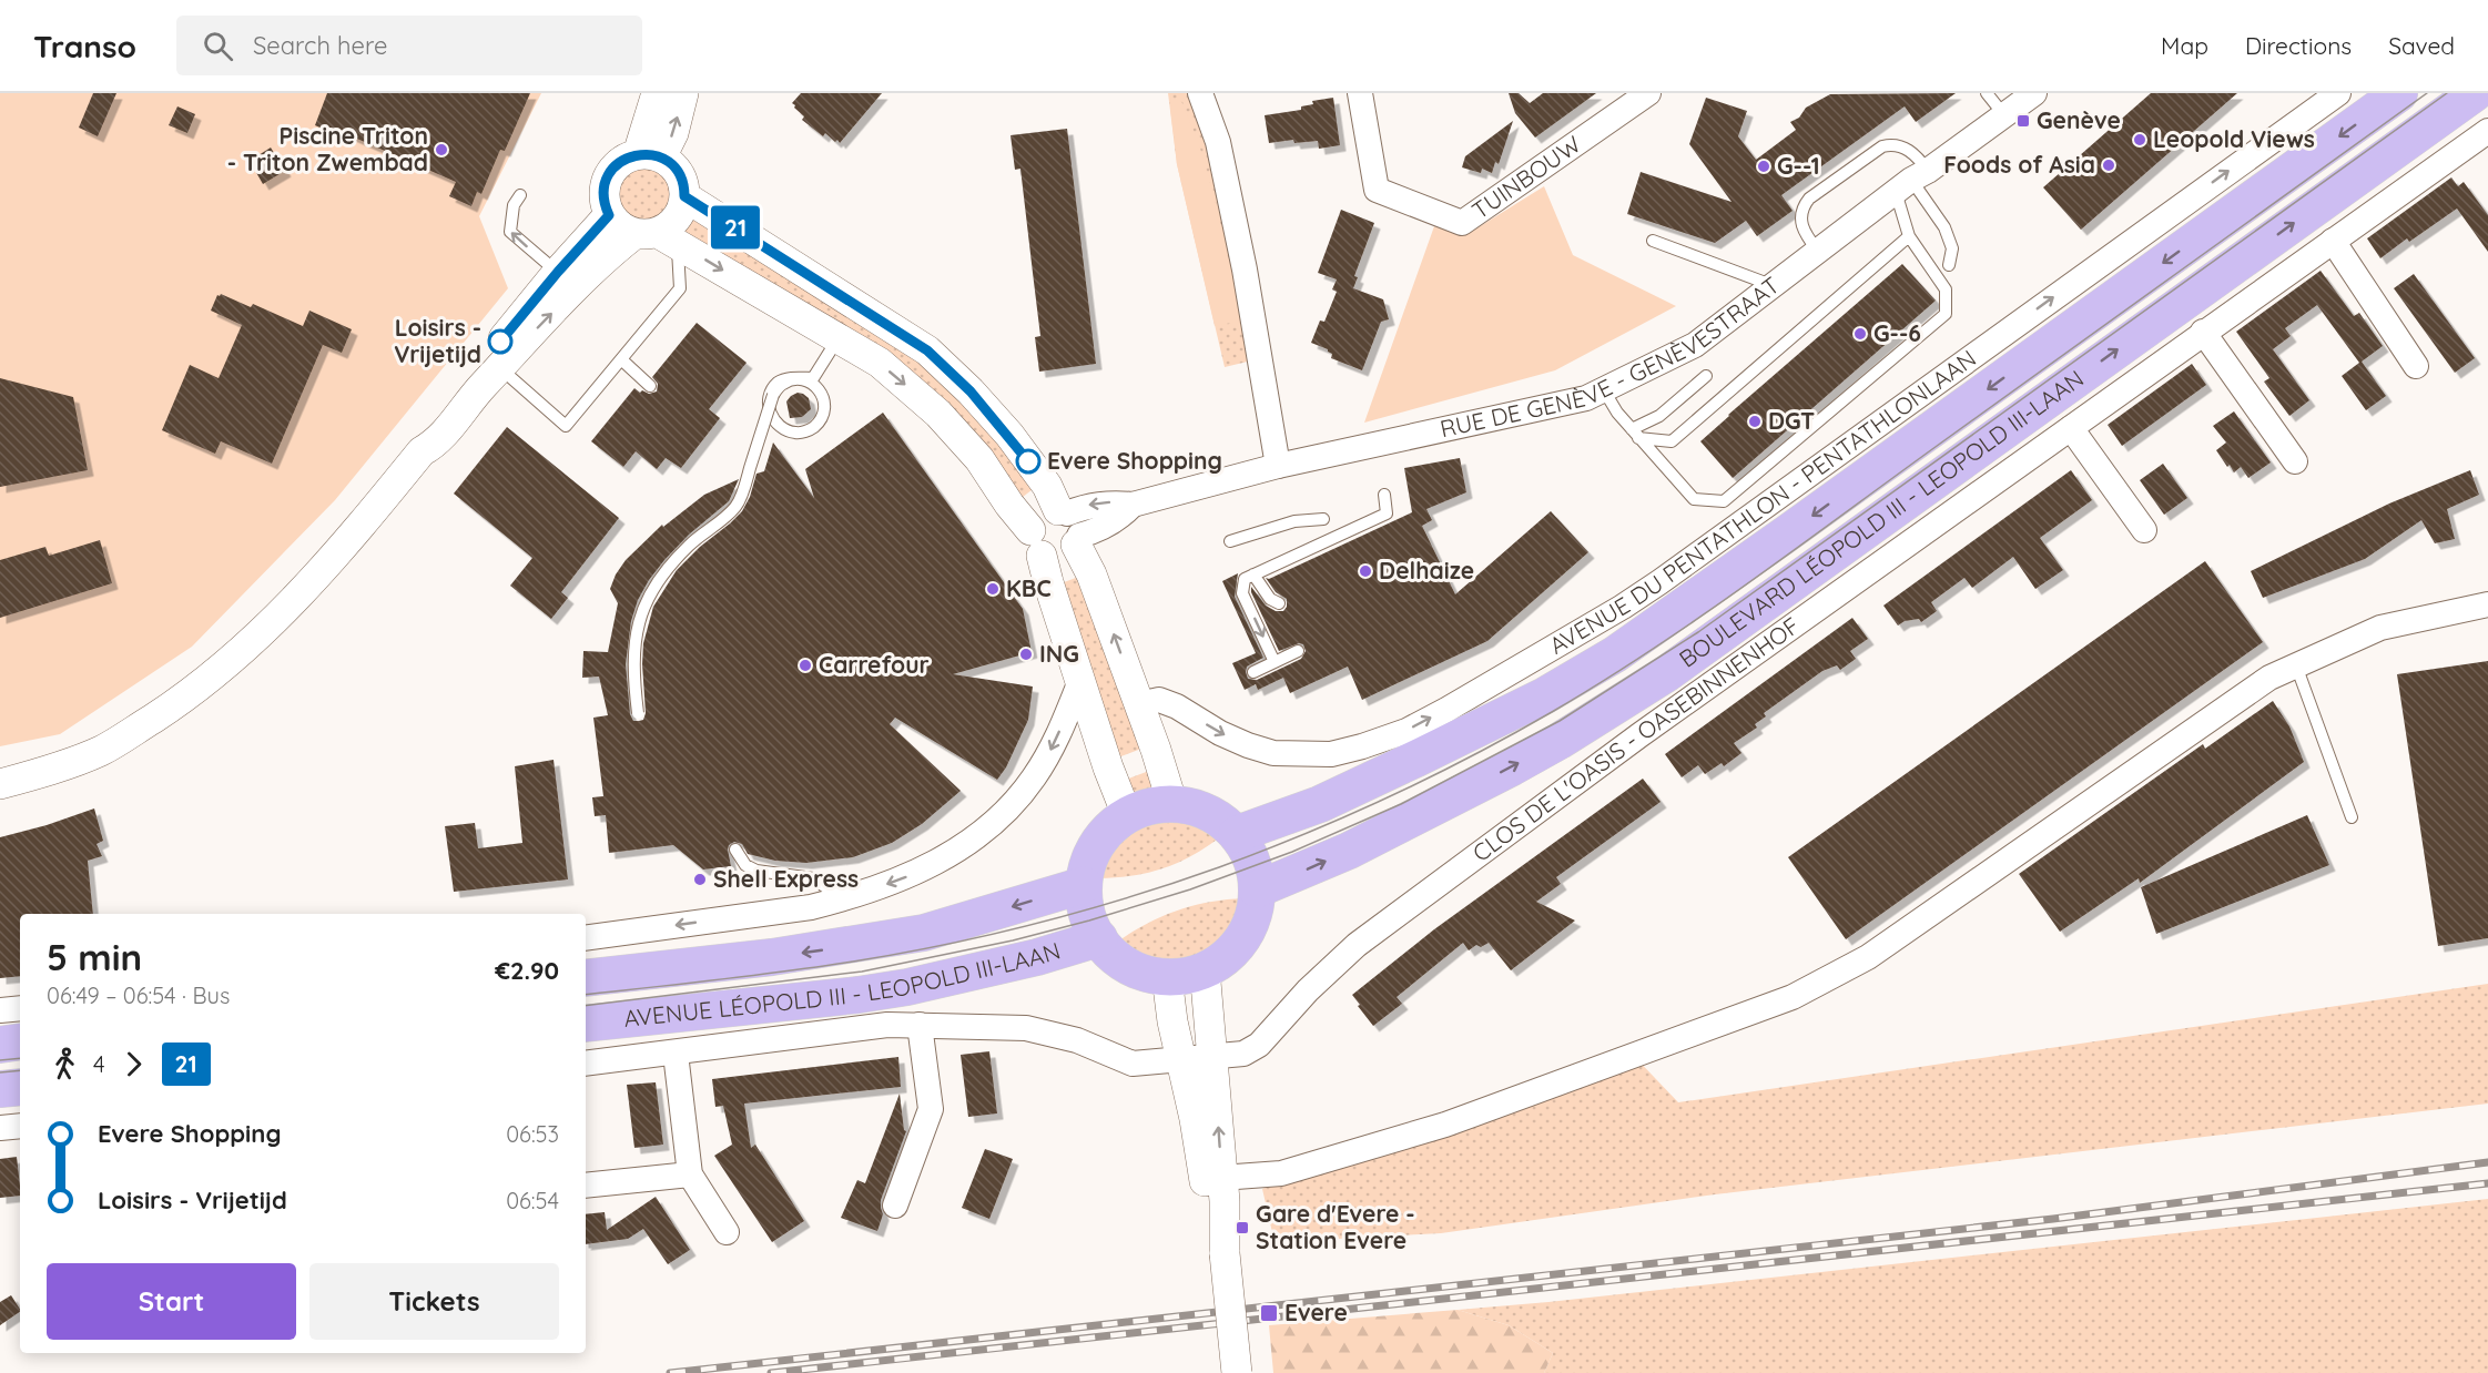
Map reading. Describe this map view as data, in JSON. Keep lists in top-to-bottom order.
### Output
{
  "streets": {
    "main road": ["BOULEVARD LÉOPOLD III - LEOPOLD III-LAAN", "AVENUE LÉOPOLD III - LEOPOLD III-LAAN"],
    "street": [
      "TUINBOUW",
      "RUE DE GENÈVE - GENÈVESTRAAT",
      "AVENUE DU PENTATHLON - PENTATHLONLAAN",
      "CLOS DE L'OASIS - OASEBINNENHOF"
    ]
  },
  "crossings": [
    ["BOULEVARD LÉOPOLD III - LEOPOLD III-LAAN", "AVENUE LÉOPOLD III - LEOPOLD III-LAAN"]
  ],
  "one_way": ["AVENUE DU PENTATHLON - PENTATHLONLAAN"],
  "places": {
    "transit": ["Genève", "Gare d'Evere - Station Evere", "Evere"],
    "other": [
      "Leopold Views",
      "Piscine Triton - Triton Zwembad",
      "Foods of Asia",
      "G--1",
      "G--6",
      "Loisirs - Vrijetijd",
      "DGT",
      "Evere Shopping",
      "Delhaize",
      "KBC",
      "ING",
      "Carrefour",
      "Shell Express"
    ]
  },
  "lines": ["bus line 21"],
  "page": {
    "header": "Transo",
    "search": "Search here",
    "nav": ["Map", "Directions", "Saved"],
    "on_map": "21",
    "heading": ["5 min", "06:49 – 06:54 · Bus", "€2.90"],
    "legs": ["4", "21"],
    "list": [
      {
        "name": "Evere Shopping",
        "value": "06:53"
      },
      {
        "name": "Loisirs - Vrijetijd",
        "value": "06:54"
      }
    ],
    "buttons": ["Start", "Tickets"]
  }
}
